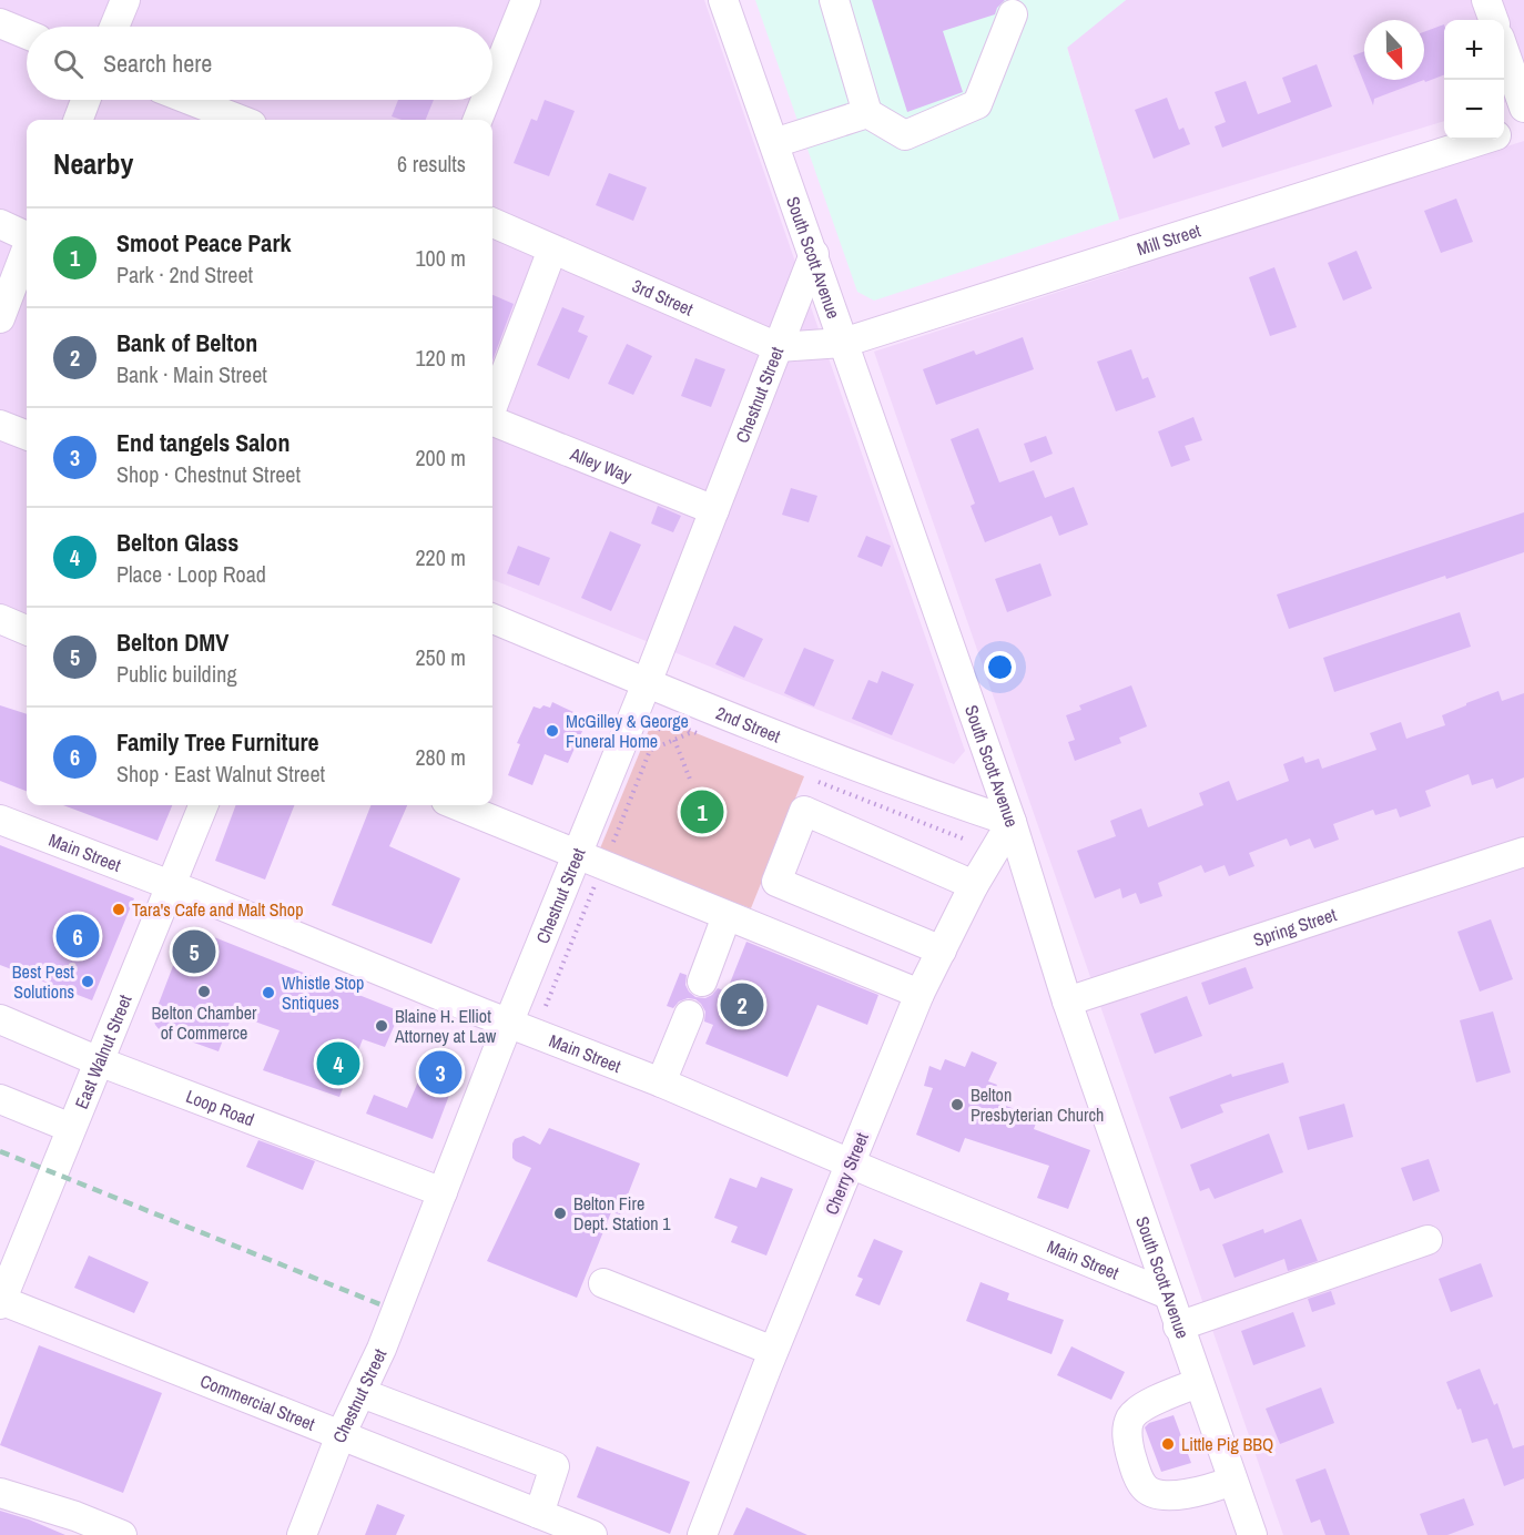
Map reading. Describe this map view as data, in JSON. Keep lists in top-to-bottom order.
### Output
{
  "streets": {
    "street": [
      "Mill Street",
      "South Scott Avenue",
      "3rd Street",
      "Chestnut Street",
      "Alley Way",
      "2nd Street",
      "Main Street",
      "Spring Street",
      "East Walnut Street",
      "Loop Road",
      "Cherry Street",
      "Commercial Street"
    ]
  },
  "crossings": [
    ["Mill Street", "South Scott Avenue"],
    ["Mill Street", "3rd Street"],
    ["South Scott Avenue", "3rd Street"],
    ["South Scott Avenue", "Chestnut Street"],
    ["South Scott Avenue", "2nd Street"],
    ["South Scott Avenue", "Main Street"],
    ["South Scott Avenue", "Spring Street"],
    ["South Scott Avenue", "Cherry Street"],
    ["3rd Street", "Chestnut Street"],
    ["Chestnut Street", "Alley Way"],
    ["Chestnut Street", "2nd Street"],
    ["Chestnut Street", "Main Street"],
    ["Chestnut Street", "Loop Road"],
    ["Chestnut Street", "Commercial Street"],
    ["2nd Street", "Cherry Street"],
    ["Main Street", "East Walnut Street"],
    ["Main Street", "Cherry Street"],
    ["East Walnut Street", "Loop Road"],
    ["East Walnut Street", "Commercial Street"]
  ],
  "places": [
    "McGilley & George Funeral Home",
    "Tara's Cafe and Malt Shop",
    "Best Pest Solutions",
    "Belton Chamber of Commerce",
    "Whistle Stop Sntiques",
    "Blaine H. Elliot Attorney at Law",
    "Belton Presbyterian Church",
    "Belton Fire Dept. Station 1",
    "Little Pig BBQ"
  ],
  "north": "bottom",
  "page": {
    "map_buttons": ["+", "−"],
    "search": "Search here",
    "heading": ["Nearby", "6 results"],
    "list": [
      {
        "mark": "1",
        "name": "Smoot Peace Park",
        "note": "Park · 2nd Street",
        "value": "100 m"
      },
      {
        "mark": "2",
        "name": "Bank of Belton",
        "note": "Bank · Main Street",
        "value": "120 m"
      },
      {
        "mark": "3",
        "name": "End tangels Salon",
        "note": "Shop · Chestnut Street",
        "value": "200 m"
      },
      {
        "mark": "4",
        "name": "Belton Glass",
        "note": "Place · Loop Road",
        "value": "220 m"
      },
      {
        "mark": "5",
        "name": "Belton DMV",
        "note": "Public building",
        "value": "250 m"
      },
      {
        "mark": "6",
        "name": "Family Tree Furniture",
        "note": "Shop · East Walnut Street",
        "value": "280 m"
      }
    ],
    "pins": [
      "1",
      "6",
      "5",
      "2",
      "4",
      "3"
    ]
  }
}
